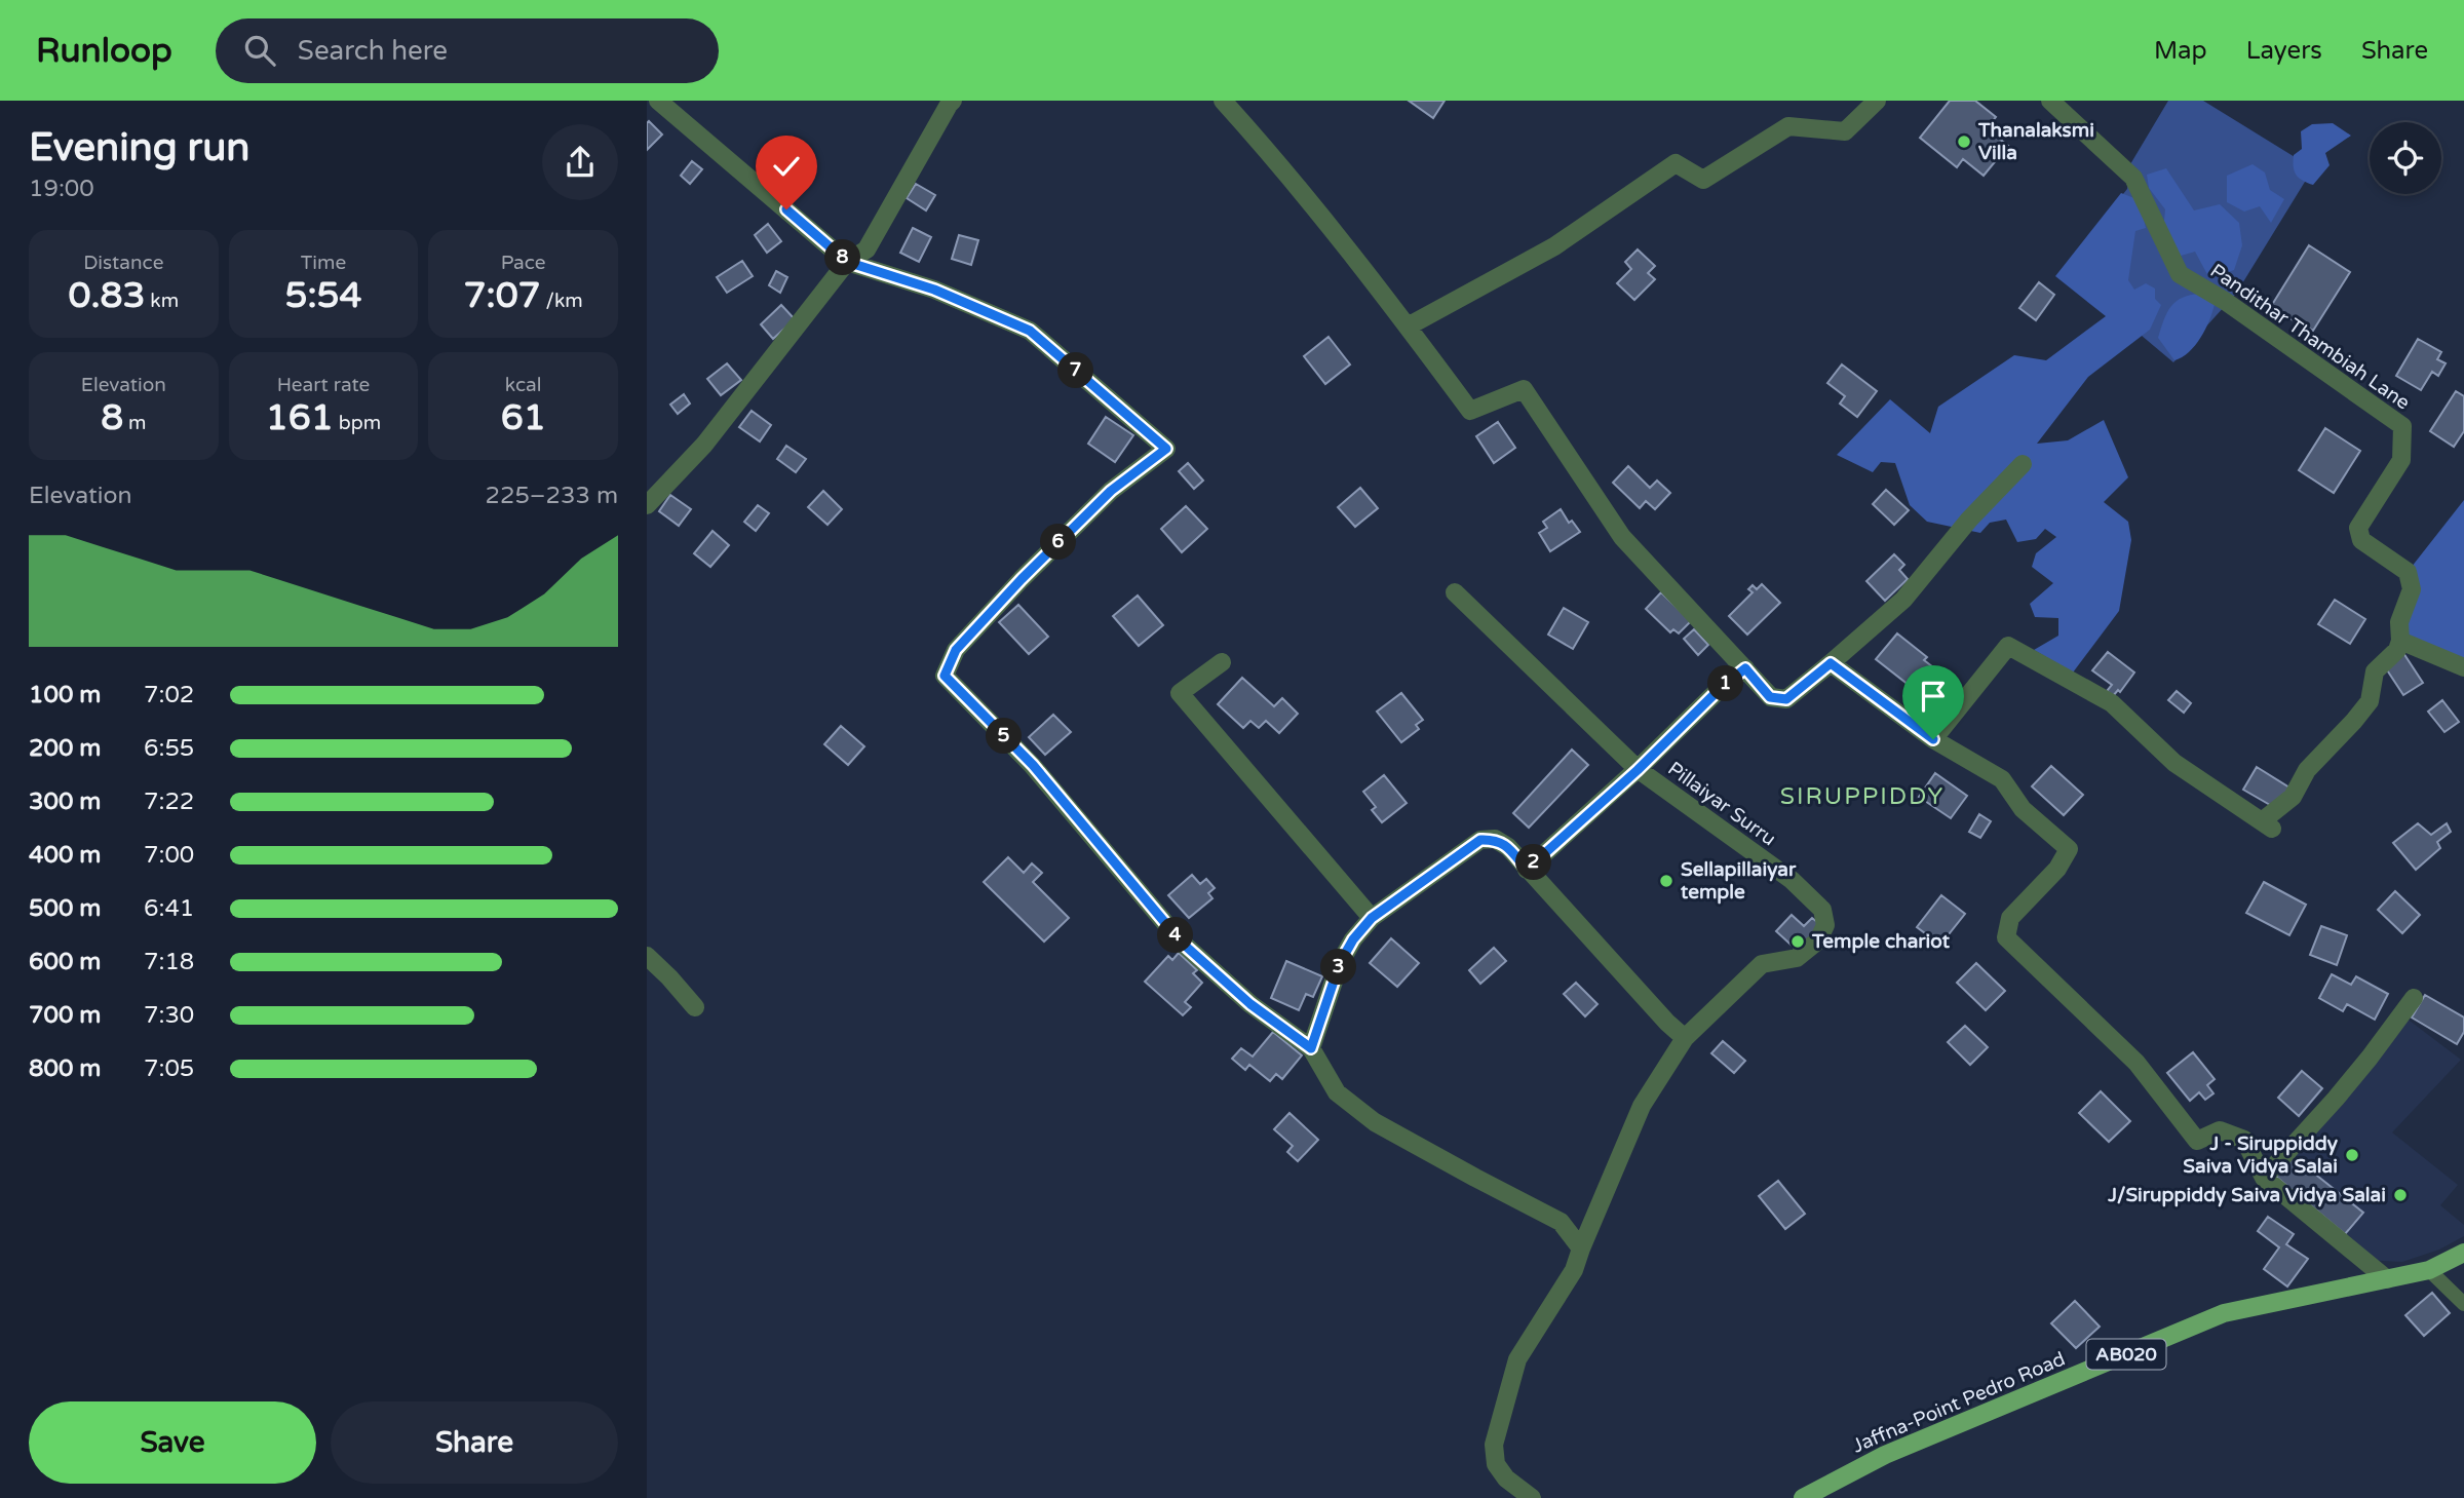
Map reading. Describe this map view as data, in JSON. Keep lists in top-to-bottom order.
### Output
{
  "streets": {
    "main road": ["AB020", "Jaffna-Point Pedro Road"],
    "street": ["Pandithar Thambiah Lane", "Pillaiyar Surru"]
  },
  "districts": ["SIRUPPIDDY"],
  "places": [
    "Thanalaksmi Villa",
    "Sellapillaiyar temple",
    "Temple chariot",
    "J - Siruppiddy Saiva Vidya Salai",
    "J/Siruppiddy Saiva Vidya Salai"
  ],
  "page": {
    "header": "Runloop",
    "search": "Search here",
    "nav": ["Map", "Layers", "Share"],
    "heading": ["Evening run", "19:00"],
    "stats": [
      ["Distance", "0.83 km"],
      ["Time", "5:54"],
      ["Pace", "7:07 /km"],
      ["Elevation", "8 m"],
      ["Heart rate", "161 bpm"],
      ["kcal", "61"]
    ],
    "pins": [
      "8",
      "7",
      "6",
      "1",
      "5",
      "2",
      "4",
      "3"
    ],
    "chart": ["Elevation", "225–233 m"],
    "list": [
      {
        "name": "100 m",
        "note": "7:02"
      },
      {
        "name": "200 m",
        "note": "6:55"
      },
      {
        "name": "300 m",
        "note": "7:22"
      },
      {
        "name": "400 m",
        "note": "7:00"
      },
      {
        "name": "500 m",
        "note": "6:41"
      },
      {
        "name": "600 m",
        "note": "7:18"
      },
      {
        "name": "700 m",
        "note": "7:30"
      },
      {
        "name": "800 m",
        "note": "7:05"
      }
    ],
    "buttons": ["Save", "Share"]
  }
}
